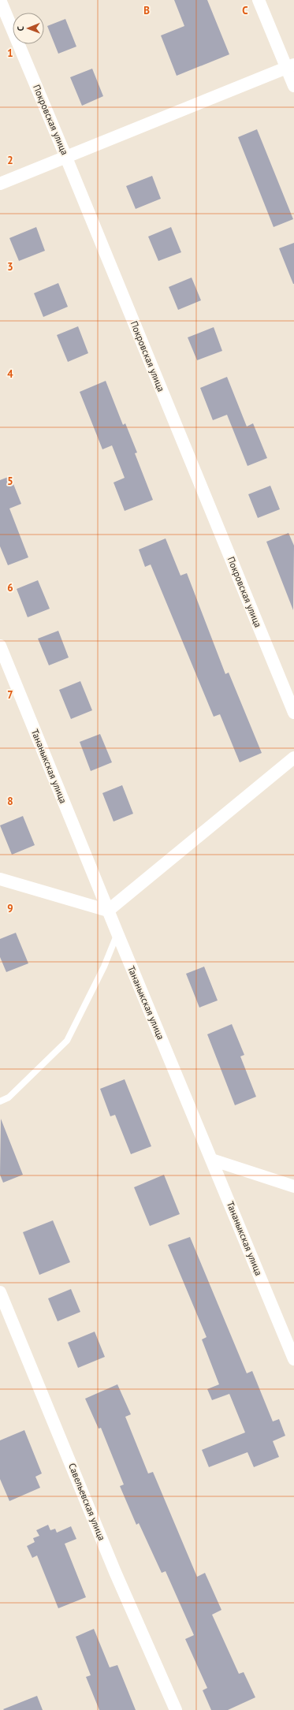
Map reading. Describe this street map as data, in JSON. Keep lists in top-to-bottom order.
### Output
{
  "streets": {
    "street": ["Покровская улица", "Тананыкская улица", "Савельевская улица"]
  },
  "north": "left",
  "grid": {
    "columns": ["B", "C"],
    "rows": [
      "1",
      "2",
      "3",
      "4",
      "5",
      "6",
      "7",
      "8",
      "9"
    ]
  }
}
